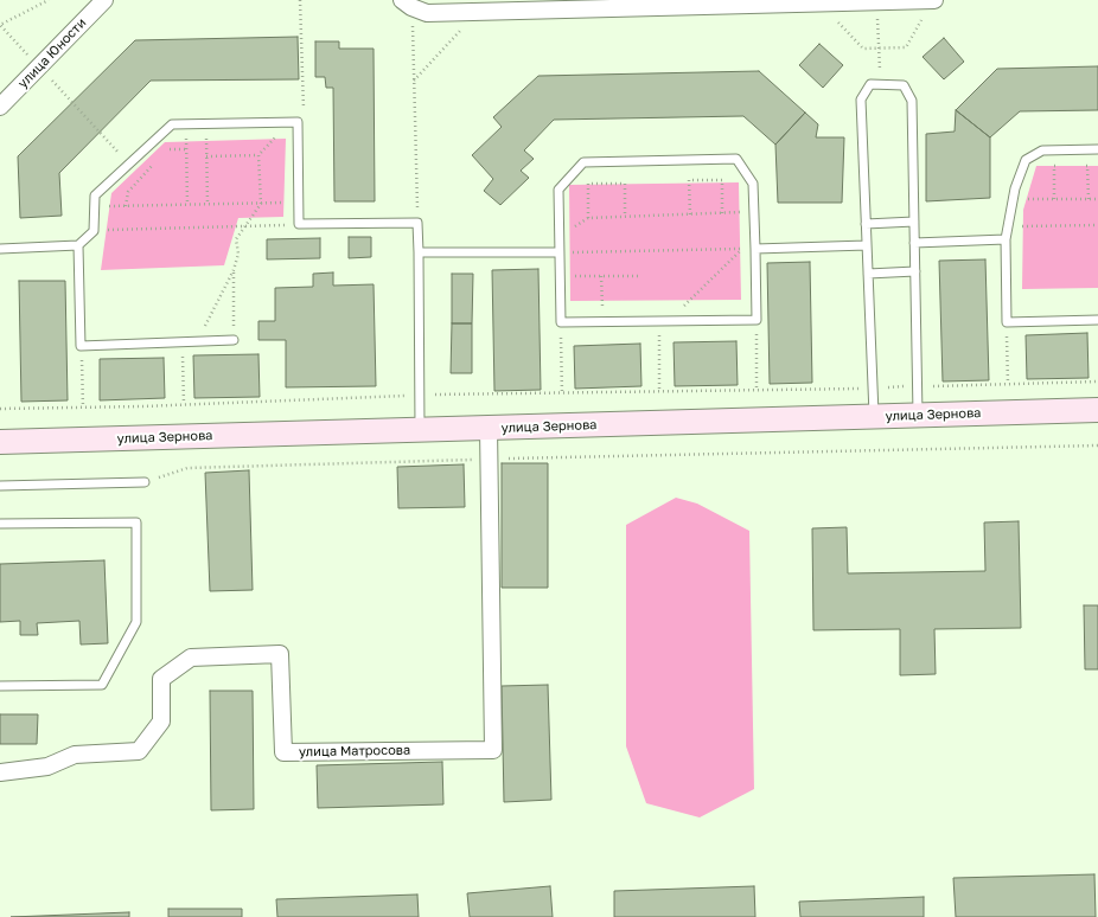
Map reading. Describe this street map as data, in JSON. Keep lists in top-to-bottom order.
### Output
{
  "streets": {
    "main road": ["улица Зернова"],
    "street": ["улица Юности", "улица Матросова"]
  },
  "crossings": [
    ["улица Зернова", "улица Матросова"]
  ]
}
